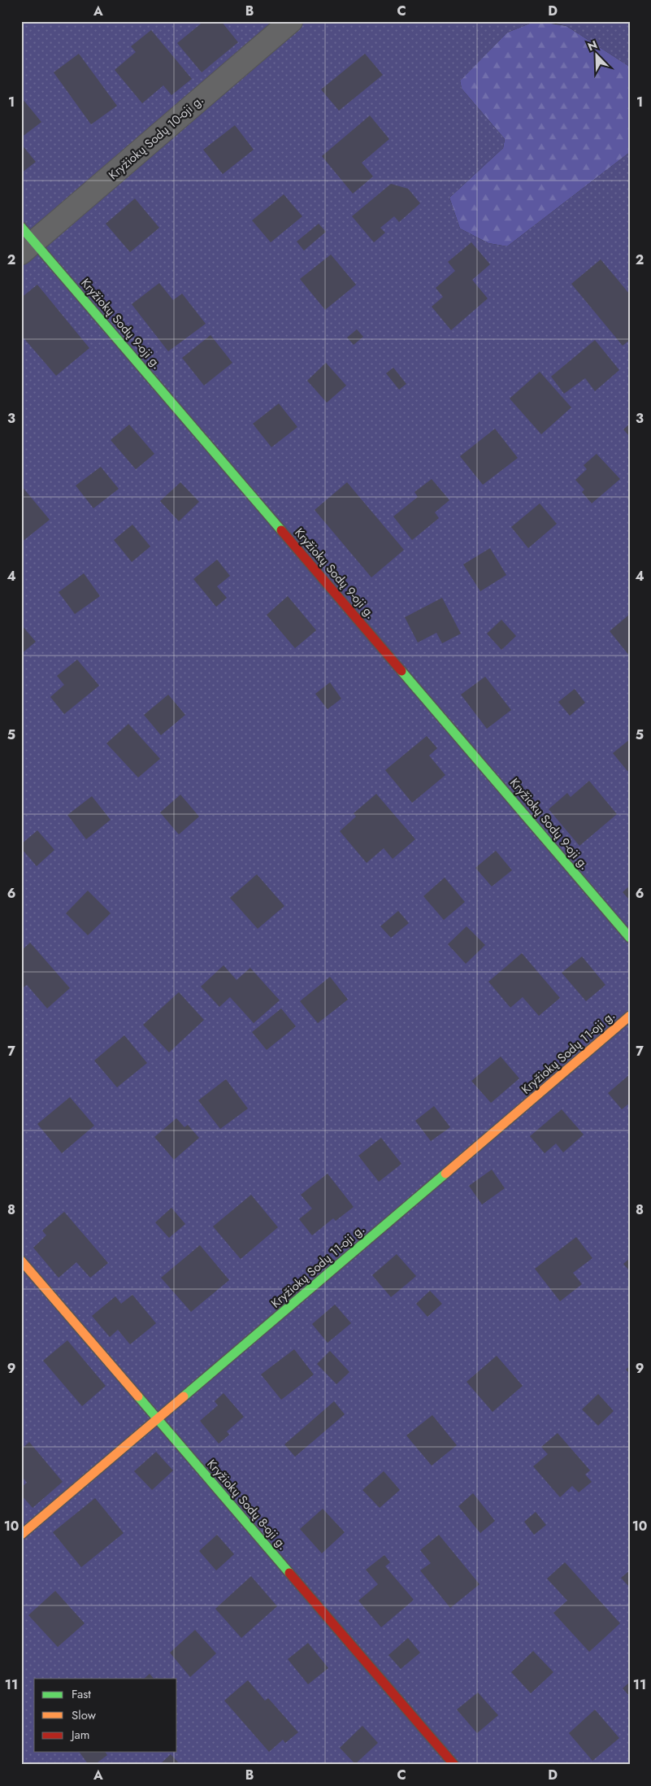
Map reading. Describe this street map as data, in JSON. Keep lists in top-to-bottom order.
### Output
{
  "streets": {
    "street": [
      "Kryžiokų Sodų 10-oji g.",
      "Kryžiokų Sodų 9-oji g.",
      "Kryžiokų Sodų 11-oji g.",
      "Kryžiokų Sodų 8-oji g."
    ]
  },
  "crossings": [
    ["Kryžiokų Sodų 10-oji g.", "Kryžiokų Sodų 9-oji g."],
    ["Kryžiokų Sodų 11-oji g.", "Kryžiokų Sodų 8-oji g."]
  ],
  "legend": ["Fast", "Slow", "Jam"],
  "north": "top left",
  "grid": {
    "columns": [
      "A",
      "B",
      "C",
      "D"
    ],
    "rows": [
      "1",
      "2",
      "3",
      "4",
      "5",
      "6",
      "7",
      "8",
      "9",
      "10",
      "11"
    ]
  }
}
